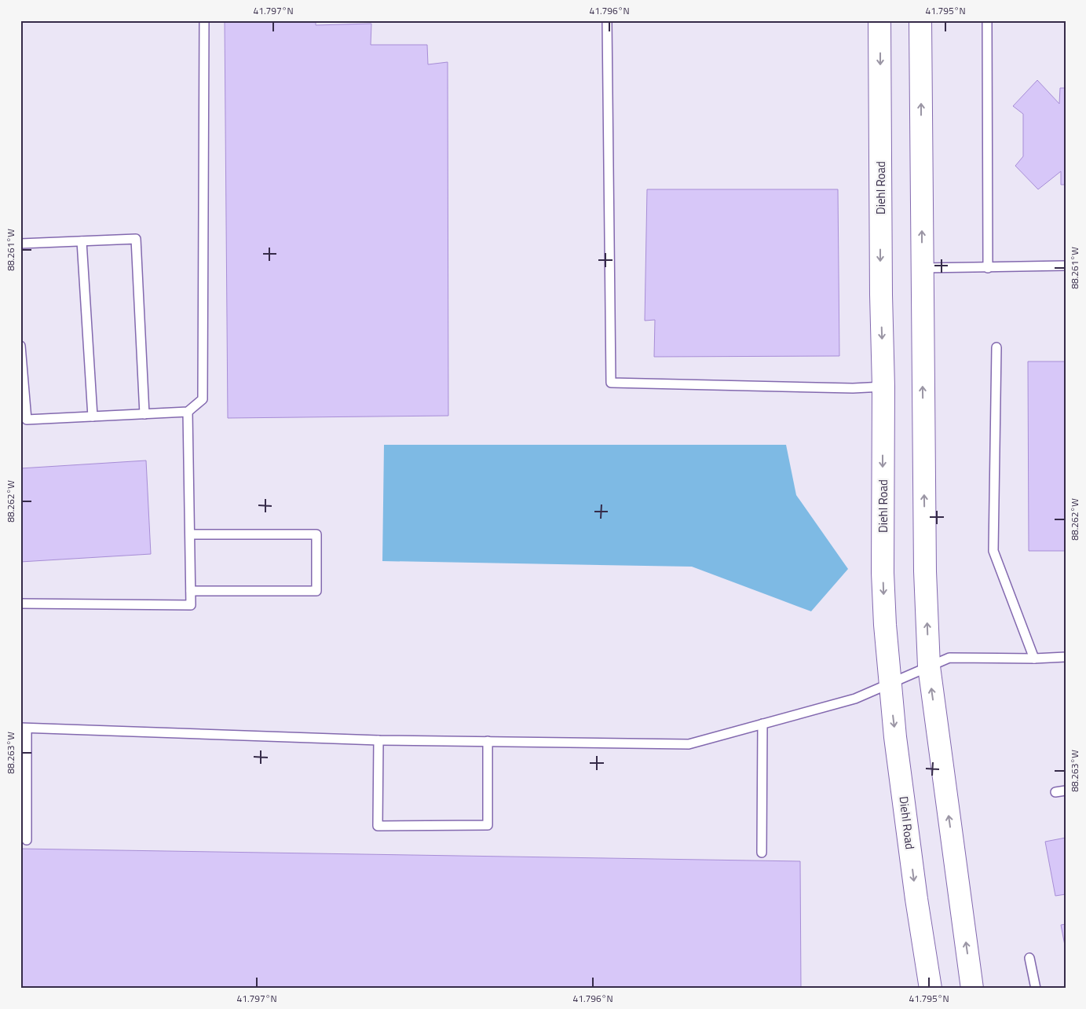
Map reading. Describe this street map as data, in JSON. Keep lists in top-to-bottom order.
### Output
{
  "streets": {
    "street": ["Diehl Road"]
  },
  "coordinates": [
    "41.797°N",
    "41.796°N",
    "41.795°N",
    "88.261°W",
    "88.262°W",
    "88.263°W"
  ]
}
